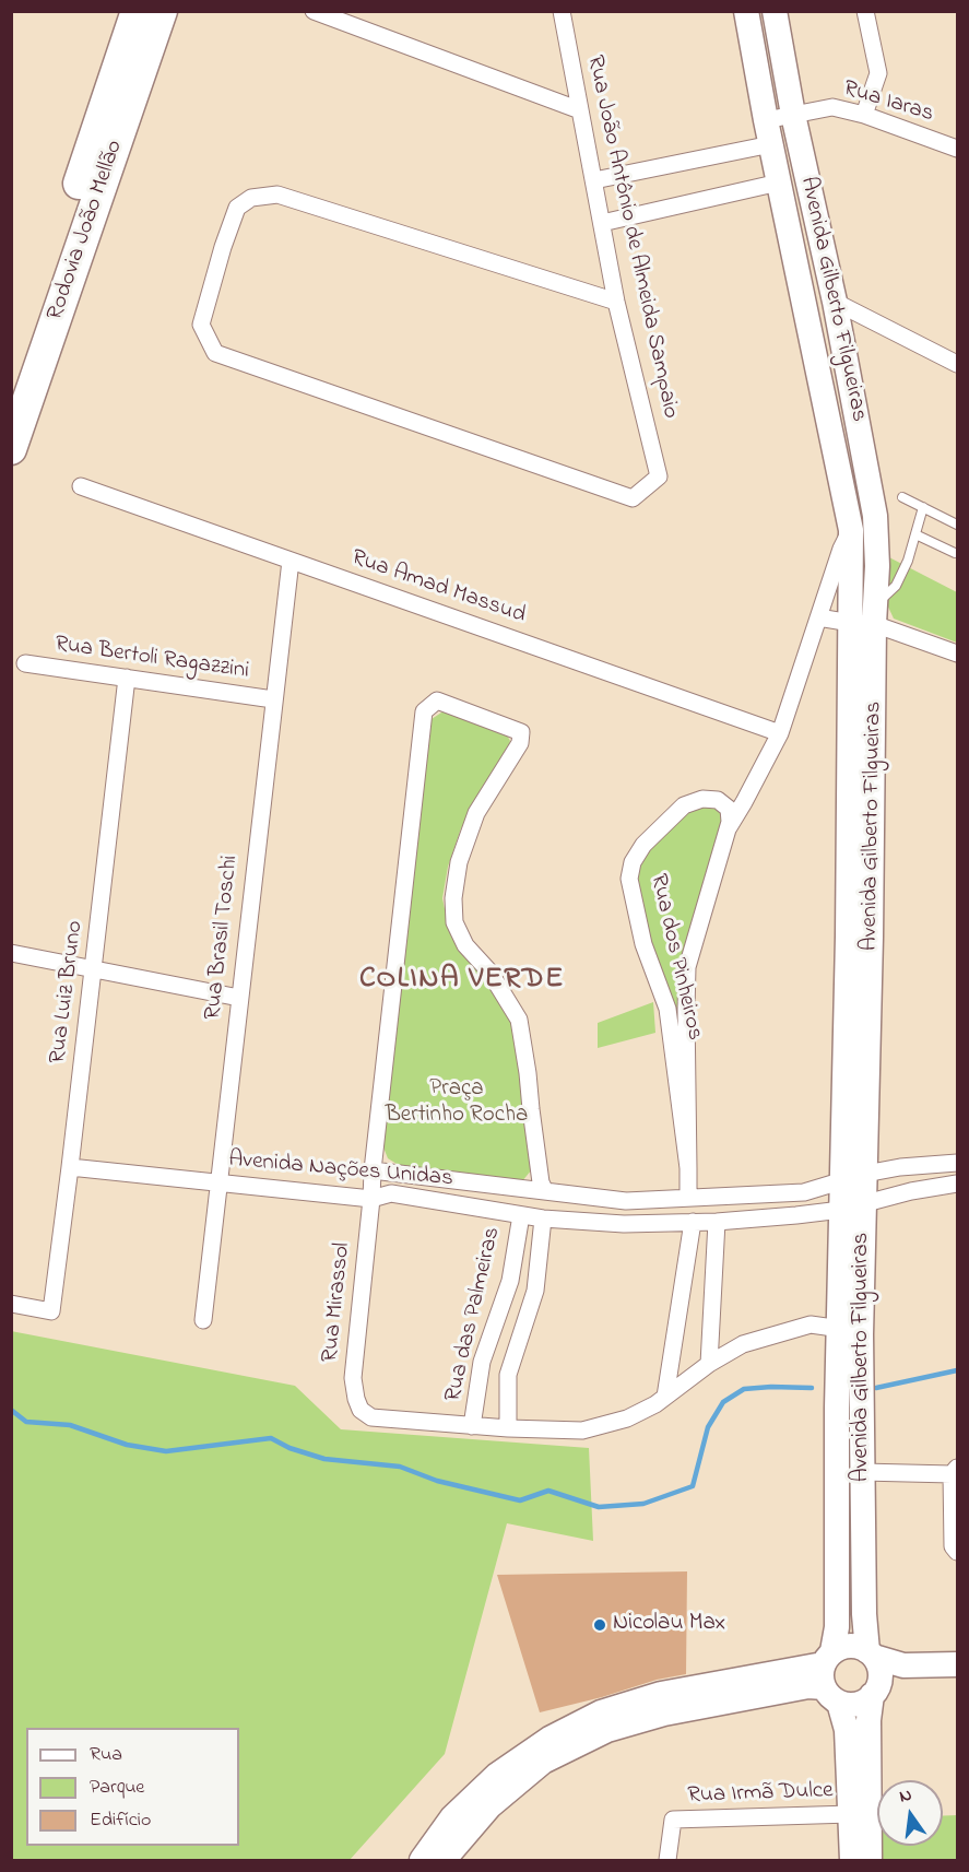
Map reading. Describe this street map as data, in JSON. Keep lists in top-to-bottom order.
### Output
{
  "streets": {
    "highway": ["Rodovia João Mellão"],
    "main road": ["Avenida Gilberto Filgueiras"],
    "street": [
      "Rua Iaras",
      "Rua João Antônio de Almeida Sampaio",
      "Rua Amad Massud",
      "Rua Bertoli Ragazzini",
      "Rua Brasil Toschi",
      "Rua dos Pinheiros",
      "Rua Luiz Bruno",
      "Avenida Nações Unidas",
      "Rua Mirassol",
      "Rua das Palmeiras",
      "Rua Irmã Dulce"
    ]
  },
  "crossings": [
    ["Rua Iaras", "Avenida Gilberto Filgueiras"],
    ["Avenida Gilberto Filgueiras", "Rua dos Pinheiros"],
    ["Avenida Gilberto Filgueiras", "Avenida Nações Unidas"],
    ["Avenida Gilberto Filgueiras", "Rua Irmã Dulce"],
    ["Rua Amad Massud", "Rua Brasil Toschi"],
    ["Rua Amad Massud", "Rua dos Pinheiros"],
    ["Rua Bertoli Ragazzini", "Rua Brasil Toschi"],
    ["Rua Bertoli Ragazzini", "Rua Luiz Bruno"],
    ["Rua Brasil Toschi", "Avenida Nações Unidas"],
    ["Rua dos Pinheiros", "Avenida Nações Unidas"],
    ["Rua Luiz Bruno", "Avenida Nações Unidas"],
    ["Avenida Nações Unidas", "Rua Mirassol"],
    ["Avenida Nações Unidas", "Rua das Palmeiras"],
    ["Rua Mirassol", "Rua das Palmeiras"]
  ],
  "districts": ["COLINA VERDE"],
  "parks": ["Praça Bertinho Rocha"],
  "places": ["Nicolau Max"],
  "legend": ["Rua", "Parque", "Edifício"],
  "north": "top"
}
